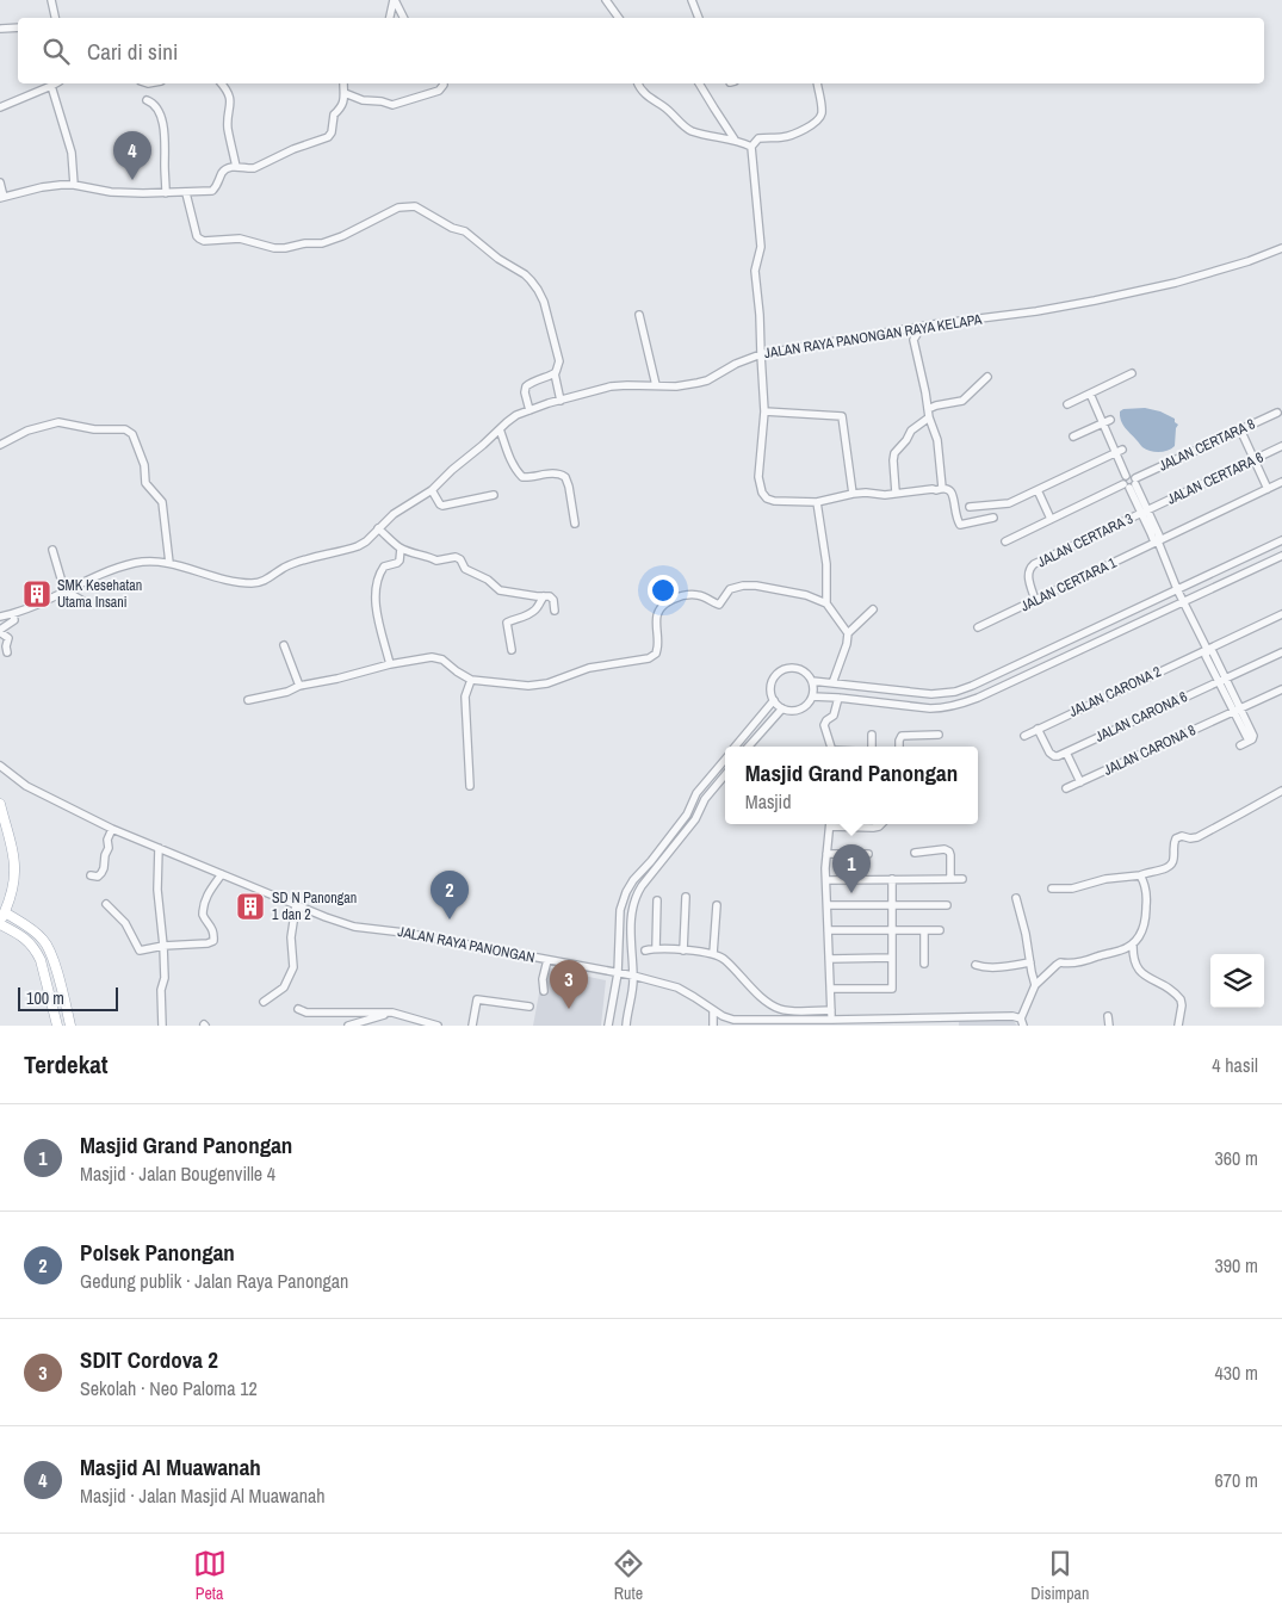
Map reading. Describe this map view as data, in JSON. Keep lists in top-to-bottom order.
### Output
{
  "streets": {
    "street": [
      "JALAN RAYA PANONGAN RAYA KELAPA",
      "JALAN CERTARA 8",
      "JALAN CERTARA 6",
      "JALAN CERTARA 3",
      "JALAN CERTARA 1",
      "JALAN CARONA 2",
      "JALAN CARONA 6",
      "JALAN CARONA 8",
      "JALAN RAYA PANONGAN"
    ]
  },
  "crossings": [
    ["JALAN CERTARA 6", "JALAN CERTARA 3"],
    ["JALAN CERTARA 3", "JALAN CERTARA 1"]
  ],
  "places": {
    "building": ["SMK Kesehatan Utama Insani", "SD N Panongan 1 dan 2"]
  },
  "scale_bar": "100 m",
  "page": {
    "search": "Cari di sini",
    "pins": [
      "4",
      "1",
      "2",
      "3"
    ],
    "popup": ["Masjid Grand Panongan", "Masjid"],
    "scale": "100 m",
    "heading": ["Terdekat", "4 hasil"],
    "list": [
      {
        "mark": "1",
        "name": "Masjid Grand Panongan",
        "note": "Masjid · Jalan Bougenville 4",
        "value": "360 m"
      },
      {
        "mark": "2",
        "name": "Polsek Panongan",
        "note": "Gedung publik · Jalan Raya Panongan",
        "value": "390 m"
      },
      {
        "mark": "3",
        "name": "SDIT Cordova 2",
        "note": "Sekolah · Neo Paloma 12",
        "value": "430 m"
      },
      {
        "mark": "4",
        "name": "Masjid Al Muawanah",
        "note": "Masjid · Jalan Masjid Al Muawanah",
        "value": "670 m"
      }
    ],
    "nav": ["Peta", "Rute", "Disimpan"]
  }
}
